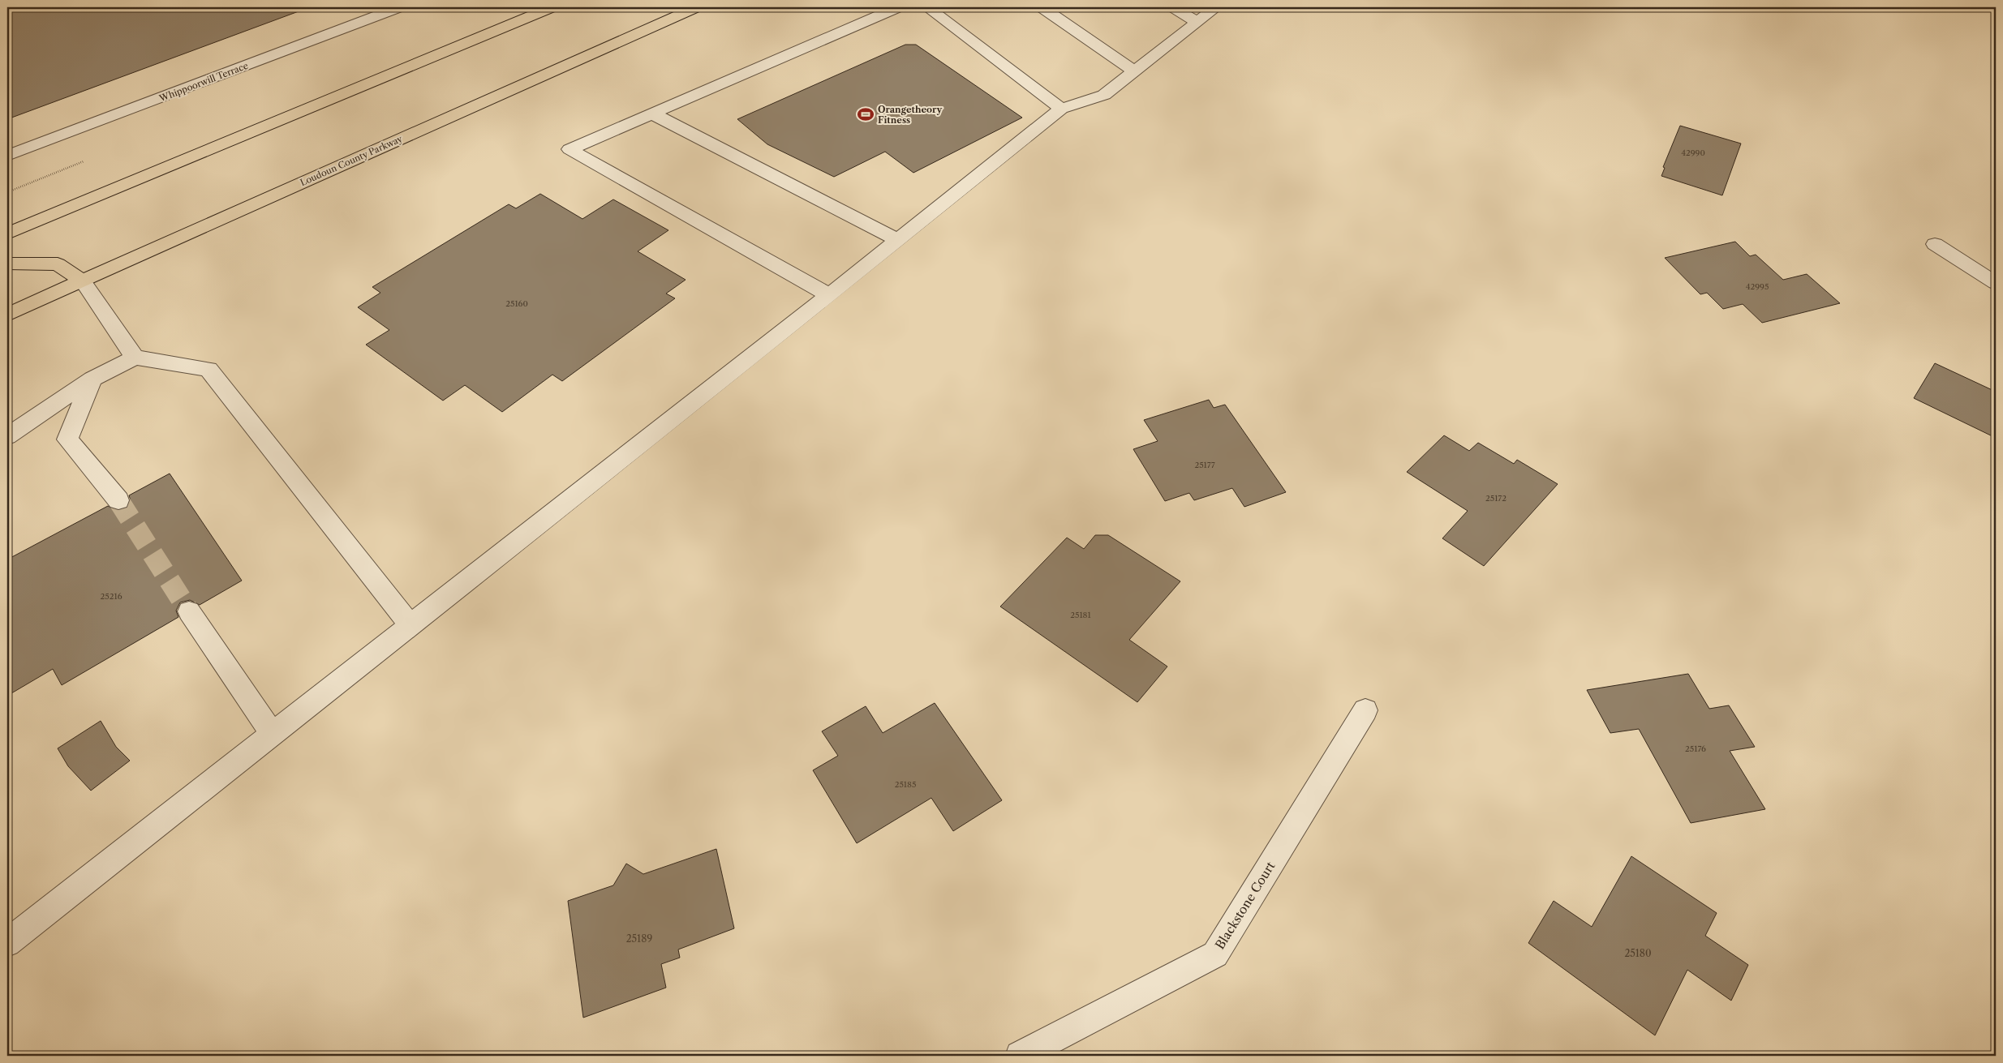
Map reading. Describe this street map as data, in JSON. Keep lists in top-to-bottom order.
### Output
{
  "streets": {
    "main road": ["Loudoun County Parkway"],
    "street": ["Whippoorwill Terrace", "Blackstone Court"]
  },
  "places": {
    "sports": ["Orangetheory Fitness"]
  },
  "house_numbers": [
    "42990",
    "42995",
    "25160",
    "25177",
    "25172",
    "25216",
    "25181",
    "25176",
    "25185",
    "25189",
    "25180"
  ]
}
